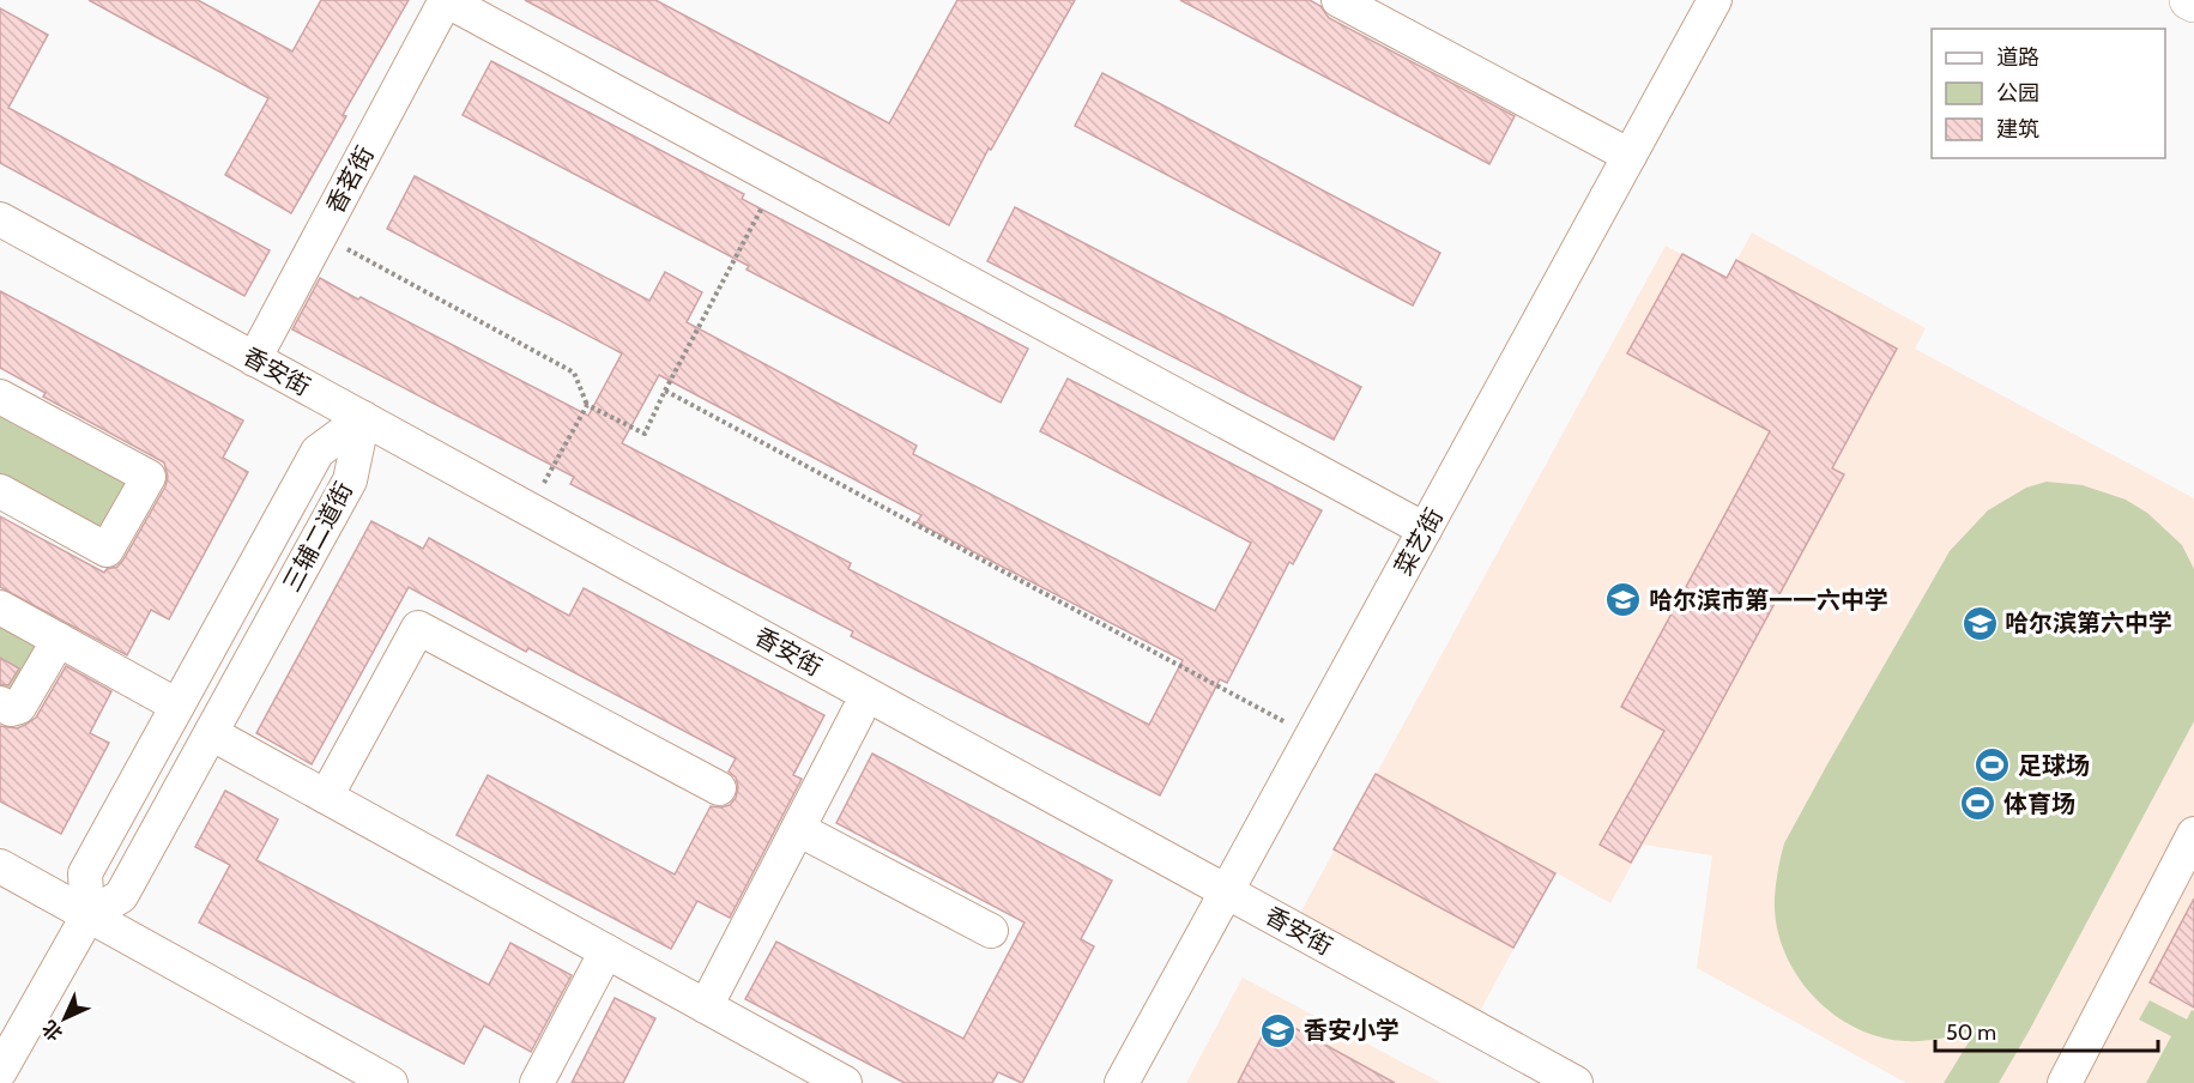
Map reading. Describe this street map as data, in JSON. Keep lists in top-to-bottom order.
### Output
{
  "streets": {
    "street": [
      "香茗街",
      "香安街",
      "三辅二道街",
      "菜艺街"
    ]
  },
  "crossings": [
    ["香茗街", "香安街"],
    ["香安街", "三辅二道街"],
    ["香安街", "菜艺街"]
  ],
  "places": {
    "school or university": ["哈尔滨市第一一六中学", "哈尔滨第六中学", "香安小学"],
    "sports": ["足球场", "体育场"]
  },
  "legend": ["道路", "公园", "建筑"],
  "scale_bar": "50 m",
  "north": "bottom left"
}
